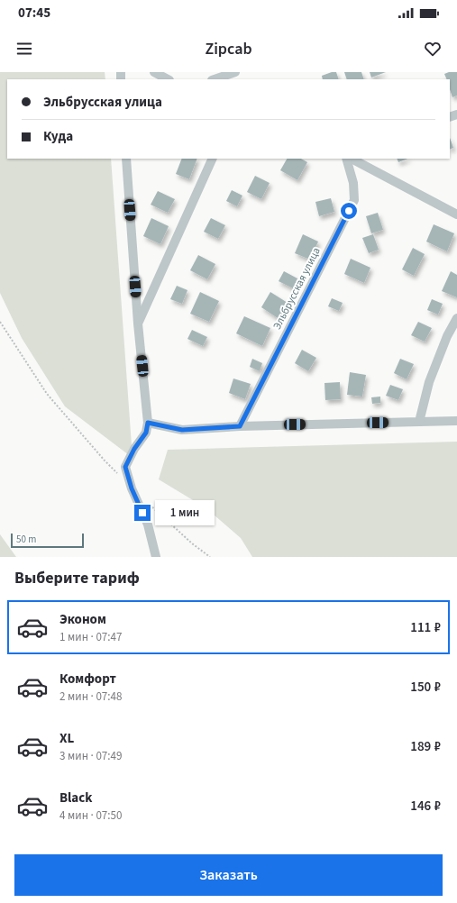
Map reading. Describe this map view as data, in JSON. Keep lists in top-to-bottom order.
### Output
{
  "streets": {
    "street": ["Эльбрусская улица"]
  },
  "scale_bar": "50 m",
  "page": {
    "status": "07:45",
    "header": "Zipcab",
    "banner": ["Эльбрусская улица", "Куда"],
    "bubble": "1 мин",
    "scale": "50 m",
    "heading": "Выберите тариф",
    "list": [
      {
        "name": "Эконом",
        "note": "1 мин · 07:47",
        "value": "111 ₽"
      },
      {
        "name": "Комфорт",
        "note": "2 мин · 07:48",
        "value": "150 ₽"
      },
      {
        "name": "XL",
        "note": "3 мин · 07:49",
        "value": "189 ₽"
      },
      {
        "name": "Black",
        "note": "4 мин · 07:50",
        "value": "146 ₽"
      }
    ],
    "buttons": "Заказать"
  }
}
